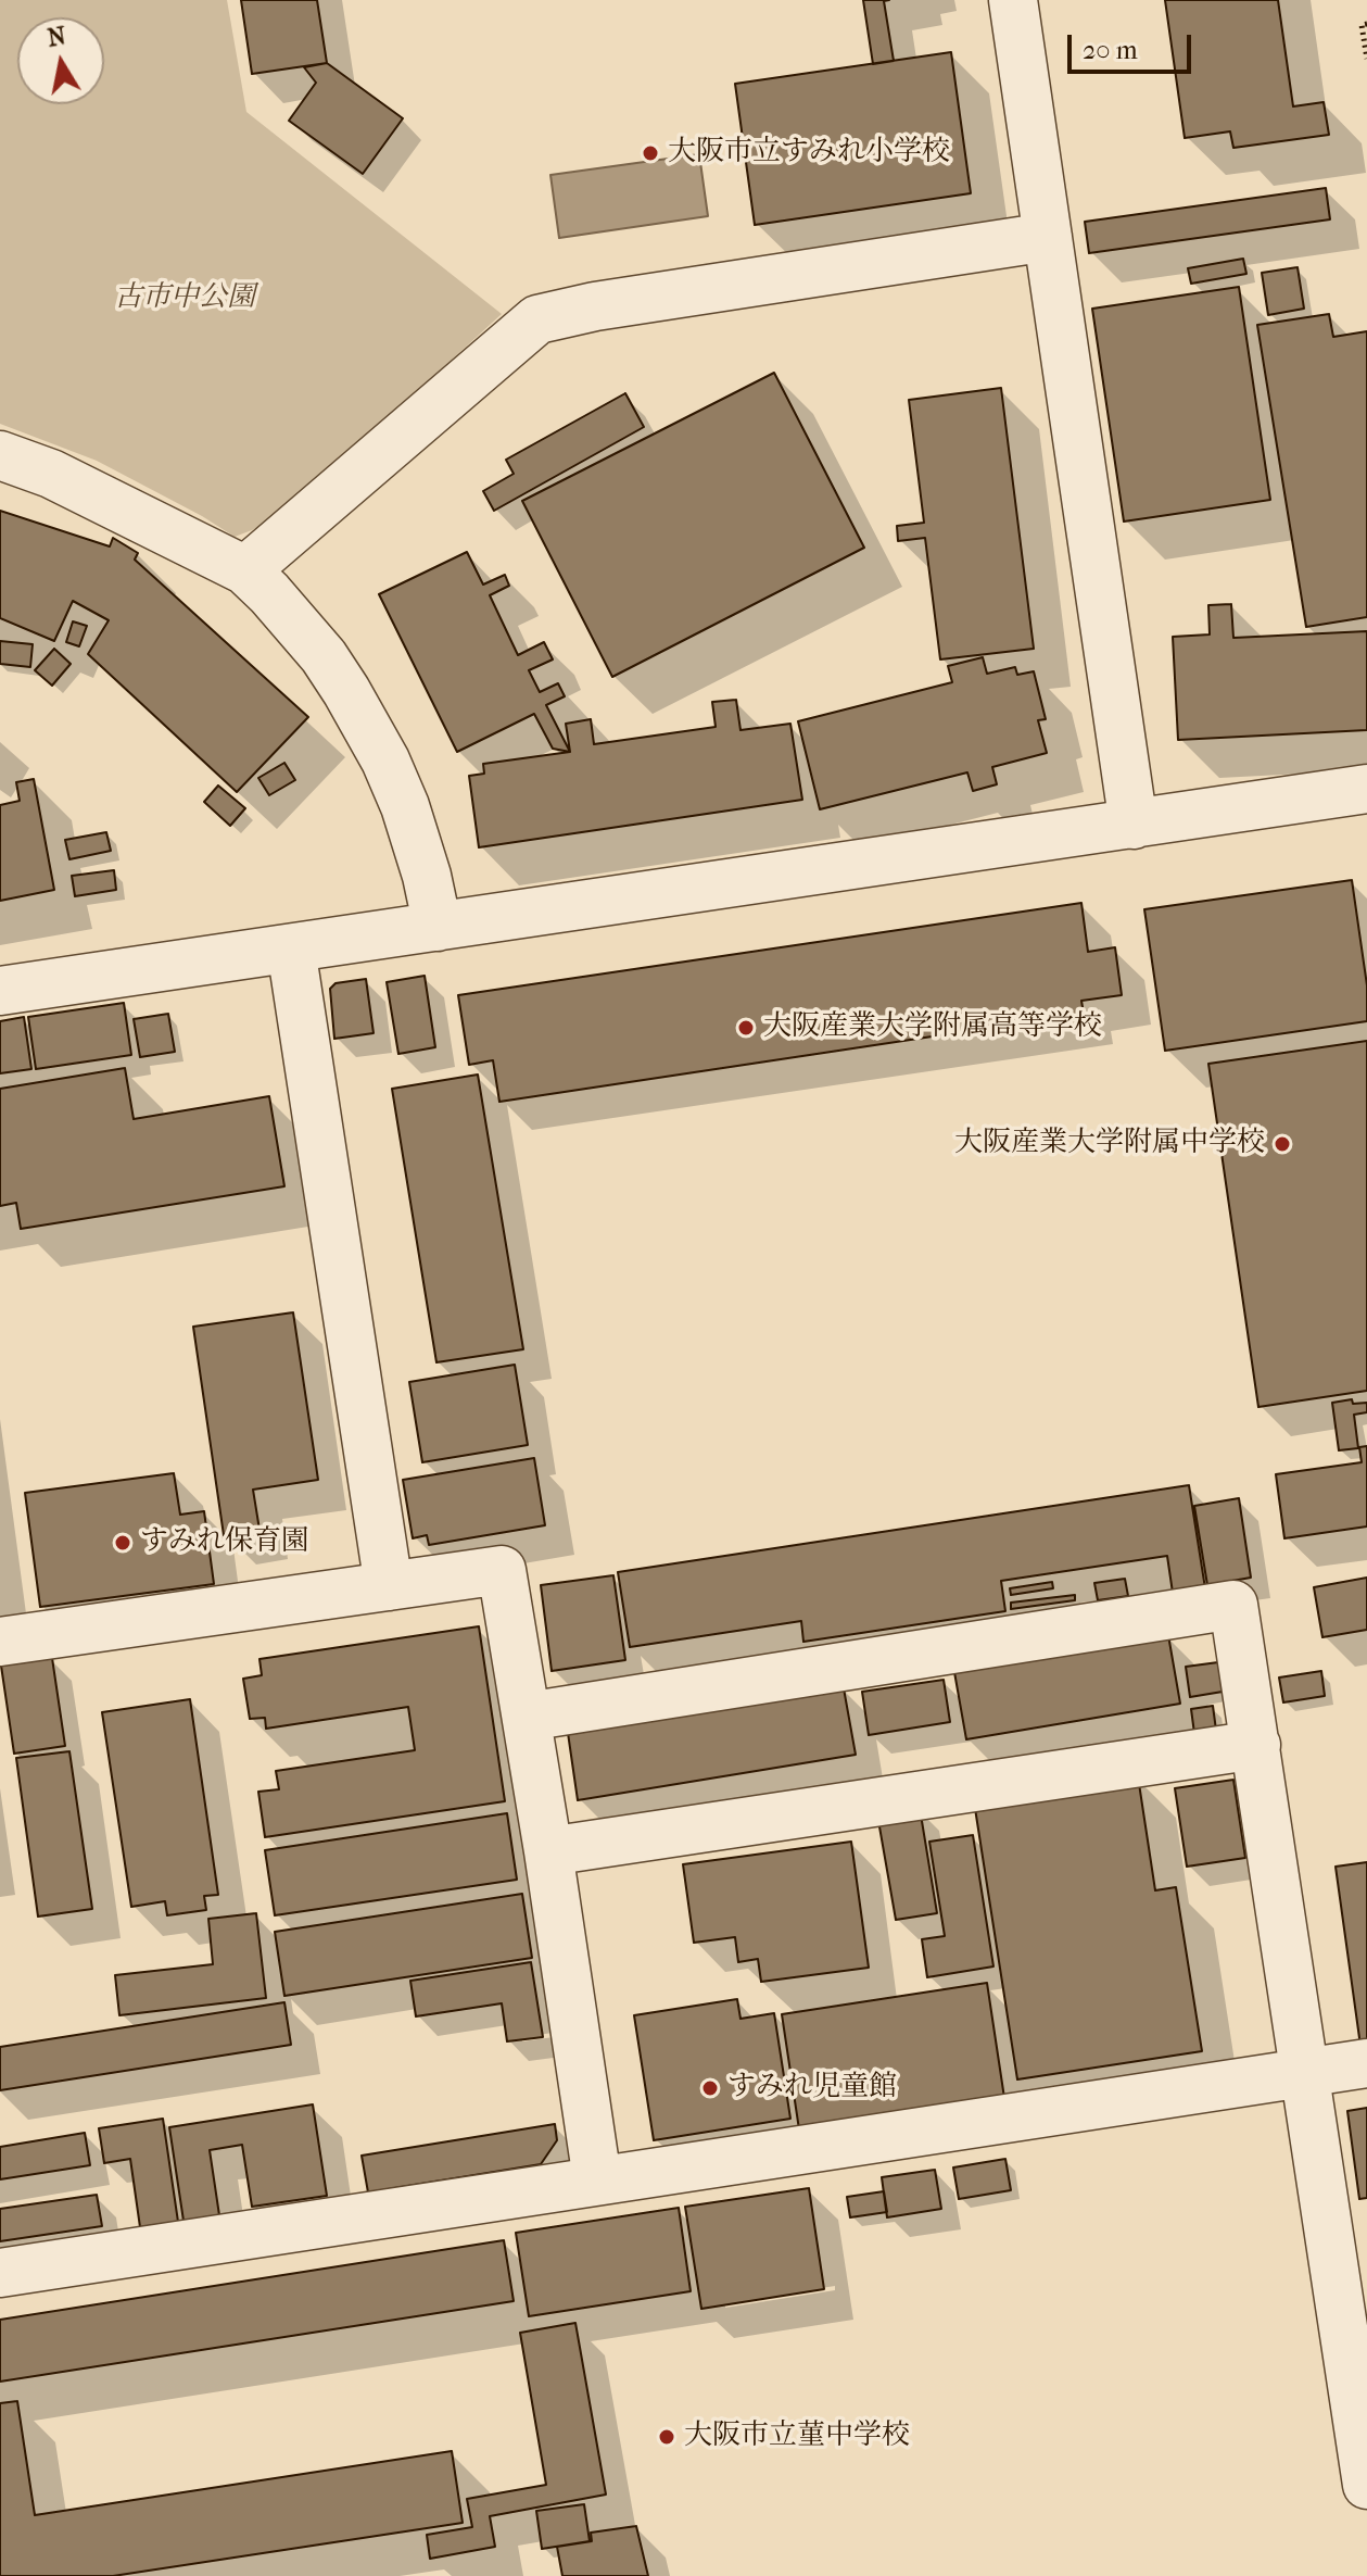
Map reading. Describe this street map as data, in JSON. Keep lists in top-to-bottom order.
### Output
{
  "parks": ["古市中公園"],
  "places": [
    "大阪市立すみれ小学校",
    "大阪産業大学附属高等学校",
    "大阪産業大学附属中学校",
    "すみれ保育園",
    "すみれ児童館",
    "大阪市立菫中学校"
  ],
  "scale_bar": "20 m",
  "north": "top"
}
